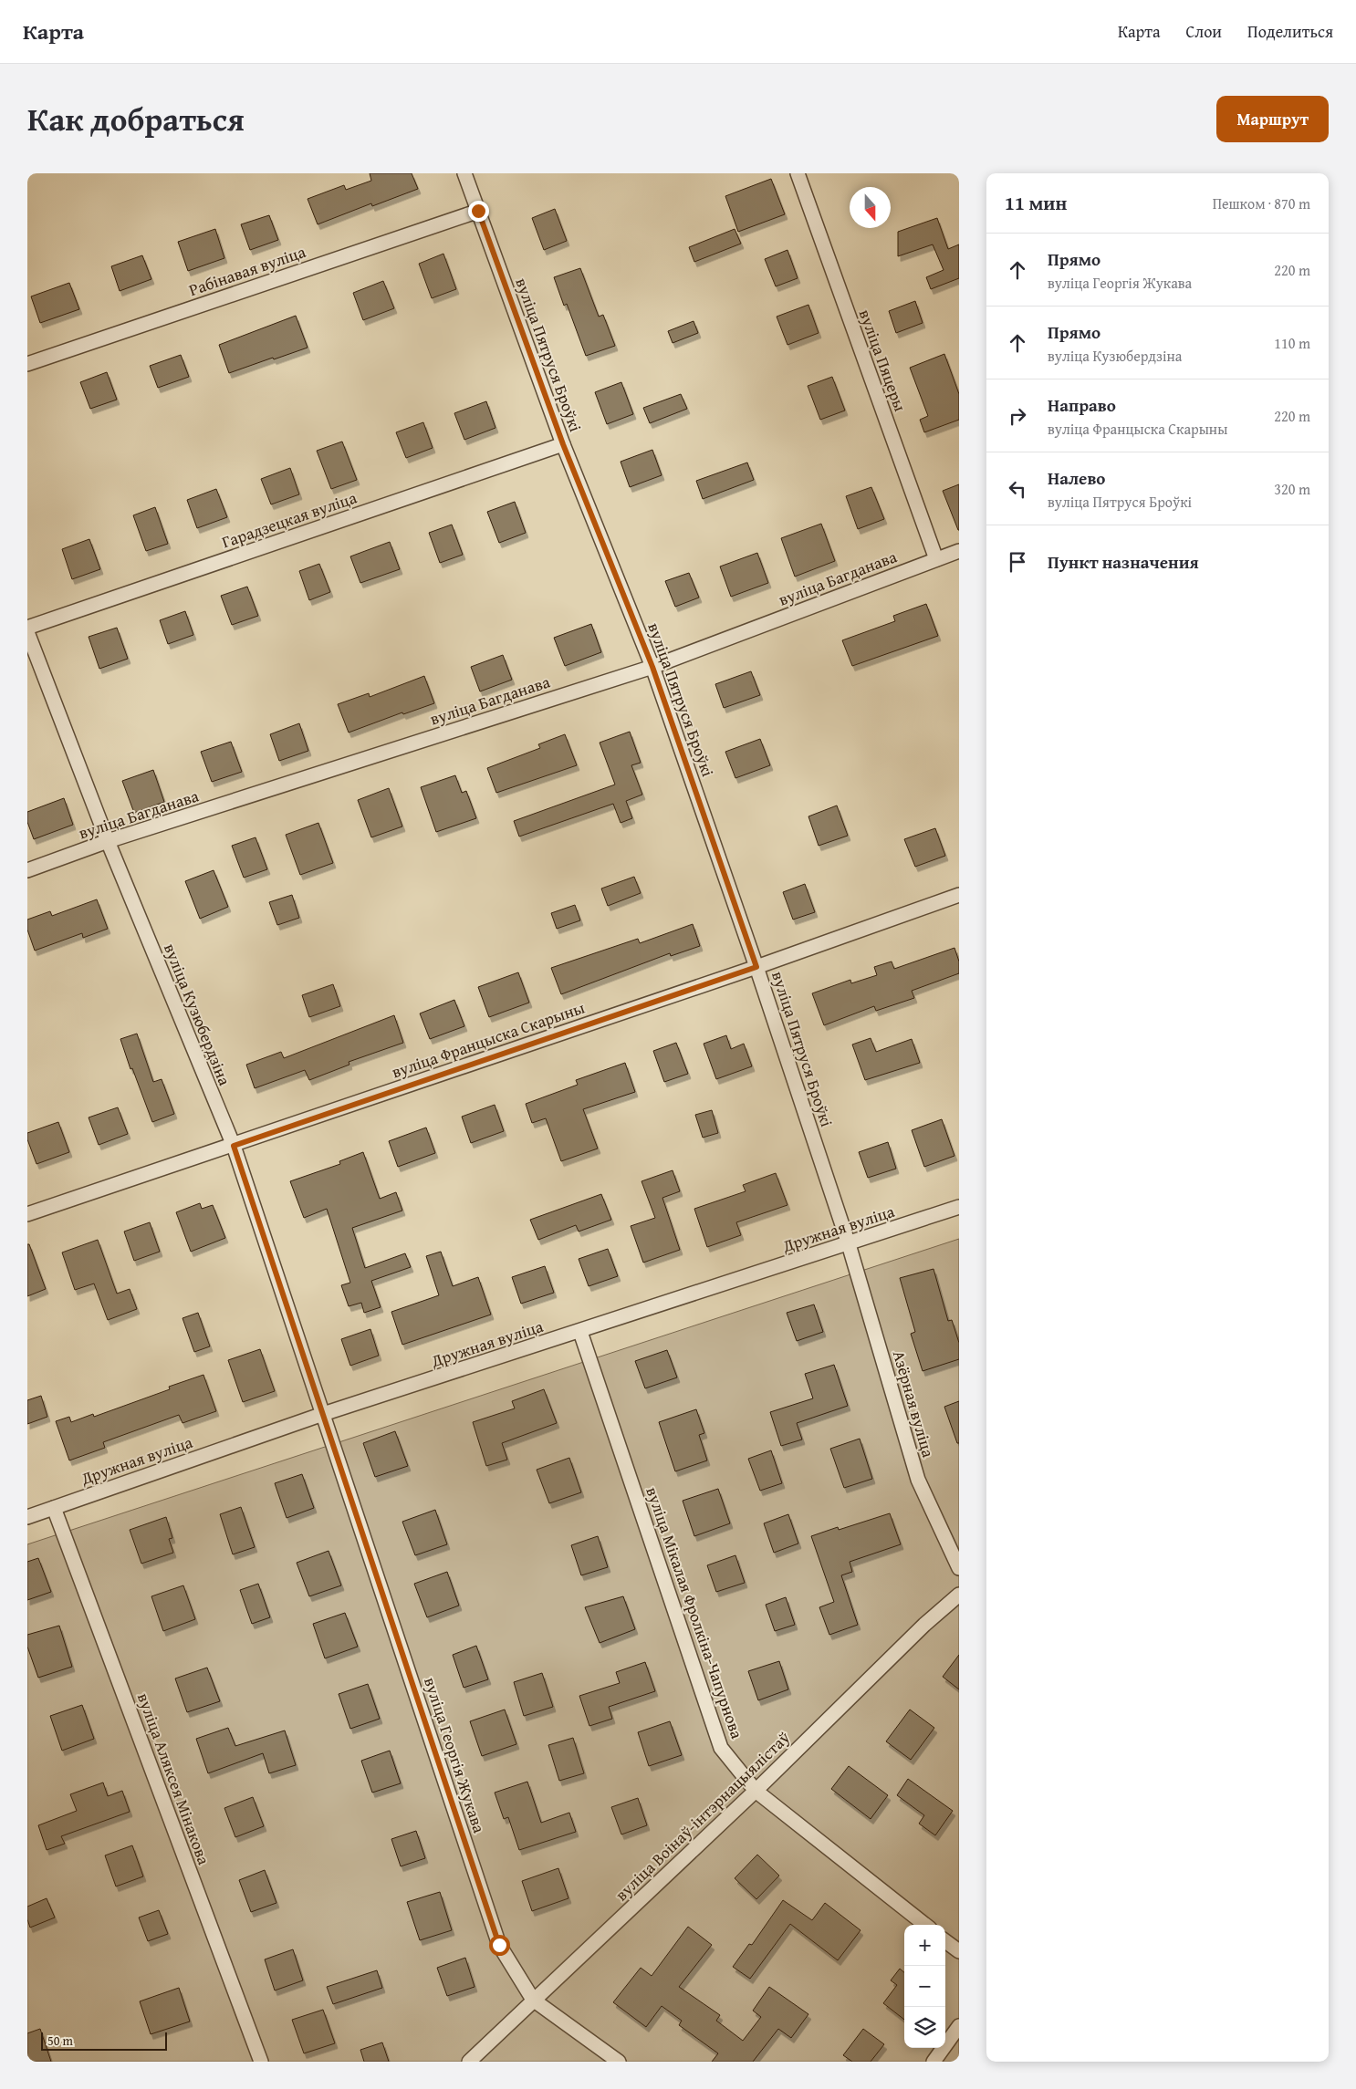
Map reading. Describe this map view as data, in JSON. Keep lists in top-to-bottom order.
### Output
{
  "streets": {
    "street": [
      "Рабінавая вуліца",
      "вуліца Пятруся Броўкі",
      "вуліца Пяцеры",
      "Гарадзецкая вуліца",
      "вуліца Багданава",
      "вуліца Кузюбердзіна",
      "вуліца Францыска Скарыны",
      "Дружная вуліца",
      "Азёрная вуліца",
      "вуліца Мікалая Фролкіна-Чапурнова",
      "вуліца Георгія Жукава",
      "вуліца Аляксея Мінакова",
      "вуліца Воінаў-інтэрнацыялістаў"
    ]
  },
  "crossings": [
    ["Рабінавая вуліца", "вуліца Пятруся Броўкі"],
    ["вуліца Пятруся Броўкі", "Гарадзецкая вуліца"],
    ["вуліца Пятруся Броўкі", "вуліца Багданава"],
    ["вуліца Пятруся Броўкі", "вуліца Францыска Скарыны"],
    ["вуліца Пятруся Броўкі", "Дружная вуліца"],
    ["вуліца Пятруся Броўкі", "Азёрная вуліца"],
    ["вуліца Пяцеры", "вуліца Багданава"],
    ["вуліца Багданава", "вуліца Кузюбердзіна"],
    ["вуліца Кузюбердзіна", "вуліца Францыска Скарыны"],
    ["вуліца Кузюбердзіна", "Дружная вуліца"],
    ["вуліца Кузюбердзіна", "вуліца Георгія Жукава"],
    ["Дружная вуліца", "Азёрная вуліца"],
    ["Дружная вуліца", "вуліца Мікалая Фролкіна-Чапурнова"],
    ["Дружная вуліца", "вуліца Георгія Жукава"],
    ["Дружная вуліца", "вуліца Аляксея Мінакова"],
    ["вуліца Мікалая Фролкіна-Чапурнова", "вуліца Воінаў-інтэрнацыялістаў"],
    ["вуліца Георгія Жукава", "вуліца Воінаў-інтэрнацыялістаў"]
  ],
  "scale_bar": "50 m",
  "north": "bottom",
  "page": {
    "header": "Карта",
    "nav": ["Карта", "Слои", "Поделиться"],
    "title": "Как добраться",
    "buttons": "Маршрут",
    "heading": ["11 мин", "Пешком · 870 m"],
    "list": [
      ["Прямо", "вуліца Георгія Жукава", "220 m"],
      ["Прямо", "вуліца Кузюбердзіна", "110 m"],
      ["Направо", "вуліца Францыска Скарыны", "220 m"],
      ["Налево", "вуліца Пятруся Броўкі", "320 m"],
      "Пункт назначения"
    ],
    "map_buttons": ["+", "−"],
    "scale": "50 m"
  }
}
